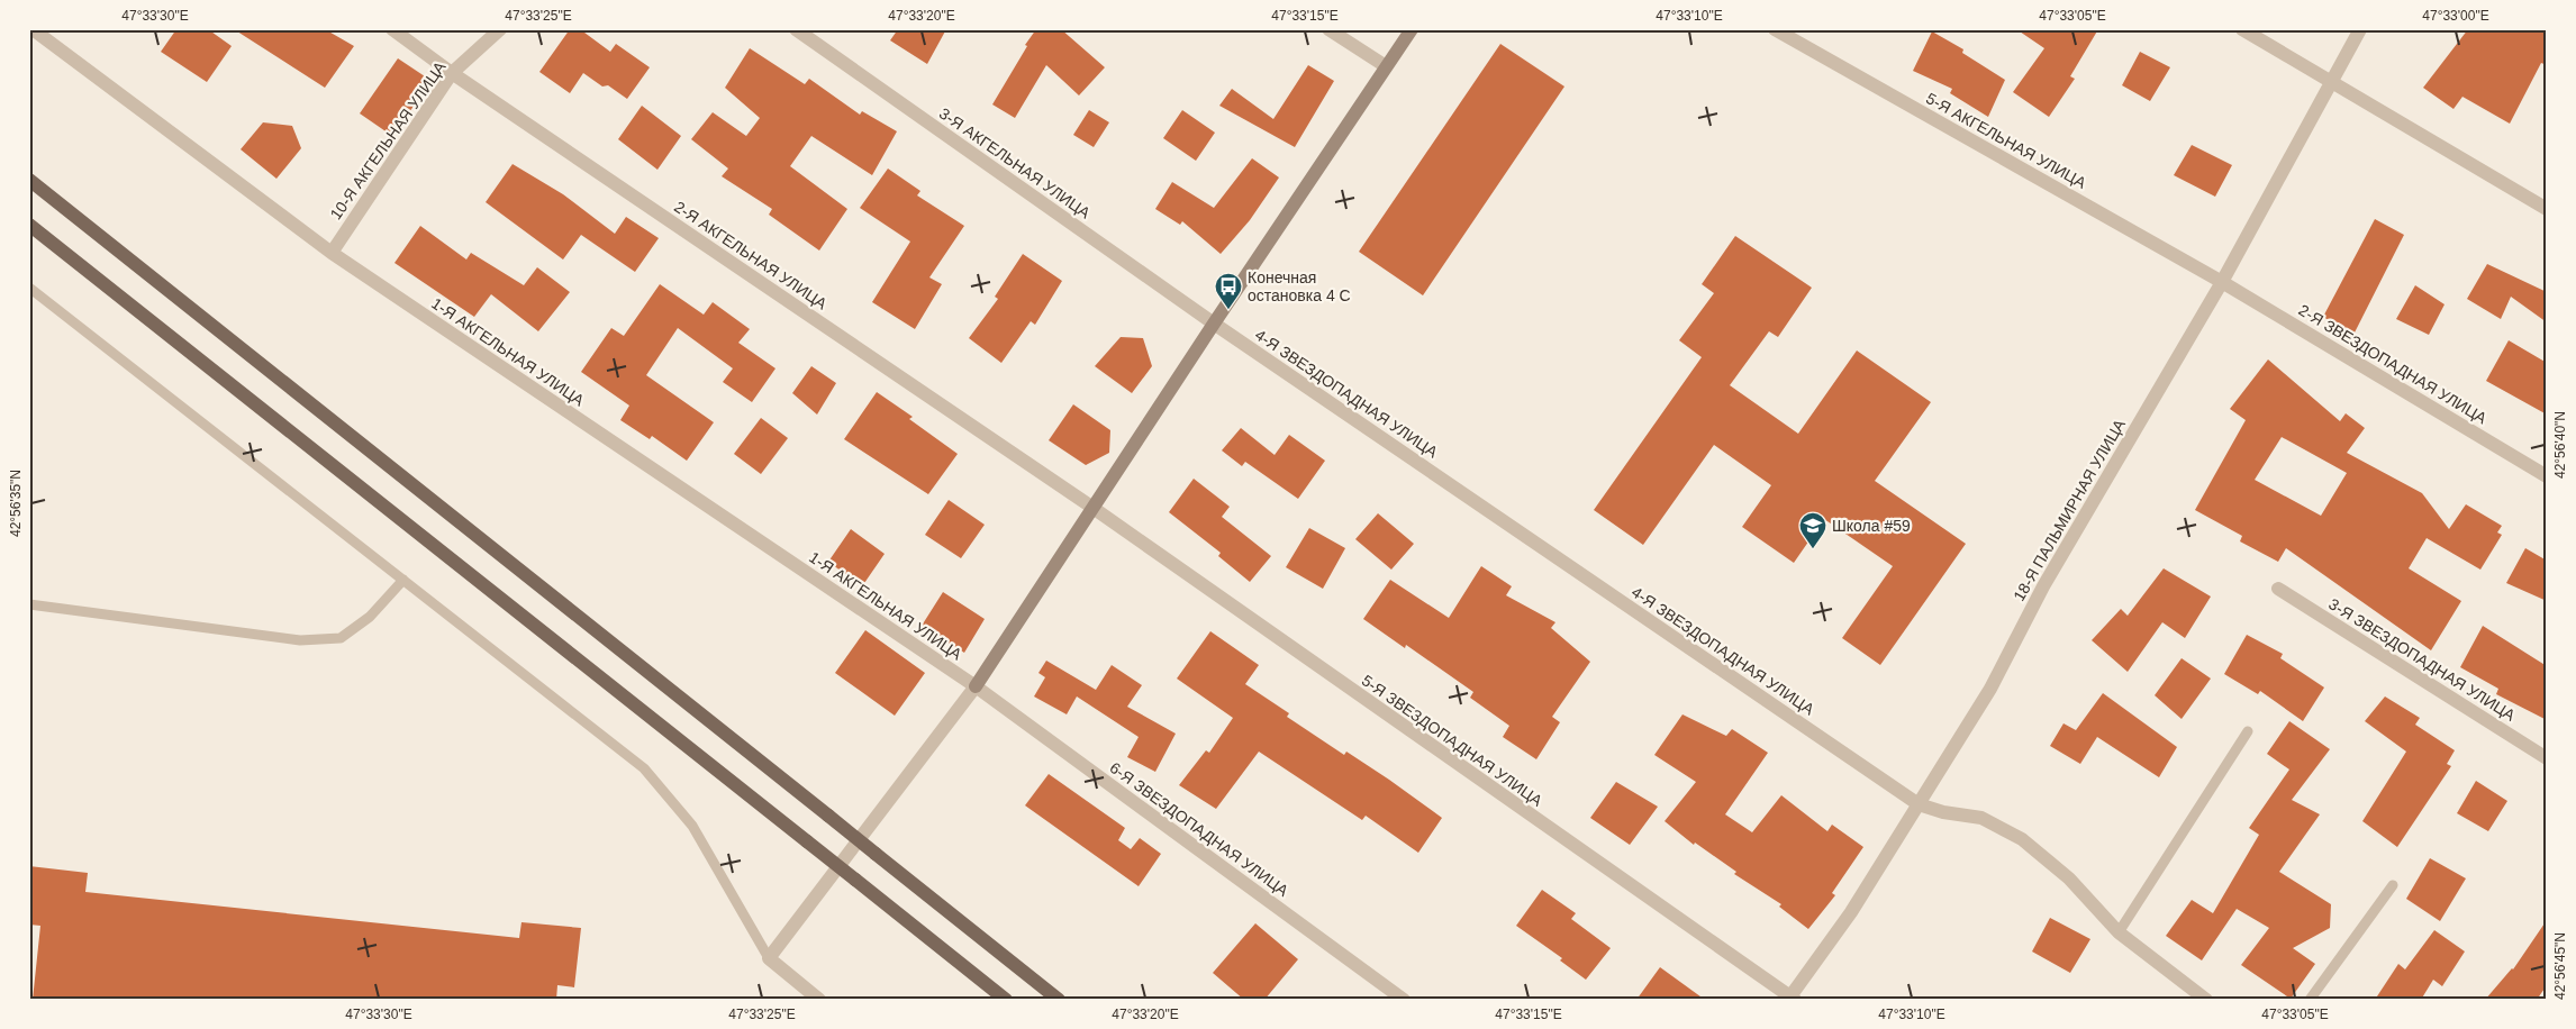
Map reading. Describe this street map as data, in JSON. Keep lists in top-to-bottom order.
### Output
{
  "streets": {
    "street": [
      "10-Я АКГЕЛЬНАЯ УЛИЦА",
      "5-Я АКГЕЛЬНАЯ УЛИЦА",
      "3-Я АКГЕЛЬНАЯ УЛИЦА",
      "2-Я АКГЕЛЬНАЯ УЛИЦА",
      "1-Я АКГЕЛЬНАЯ УЛИЦА",
      "2-Я ЗВЕЗДОПАДНАЯ УЛИЦА",
      "4-Я ЗВЕЗДОПАДНАЯ УЛИЦА",
      "18-Я ПАЛЬМИРНАЯ УЛИЦА",
      "3-Я ЗВЕЗДОПАДНАЯ УЛИЦА",
      "5-Я ЗВЕЗДОПАДНАЯ УЛИЦА",
      "6-Я ЗВЕЗДОПАДНАЯ УЛИЦА"
    ]
  },
  "crossings": [
    ["10-Я АКГЕЛЬНАЯ УЛИЦА", "2-Я АКГЕЛЬНАЯ УЛИЦА"],
    ["10-Я АКГЕЛЬНАЯ УЛИЦА", "1-Я АКГЕЛЬНАЯ УЛИЦА"],
    ["5-Я АКГЕЛЬНАЯ УЛИЦА", "2-Я ЗВЕЗДОПАДНАЯ УЛИЦА"],
    ["5-Я АКГЕЛЬНАЯ УЛИЦА", "18-Я ПАЛЬМИРНАЯ УЛИЦА"],
    ["3-Я АКГЕЛЬНАЯ УЛИЦА", "4-Я ЗВЕЗДОПАДНАЯ УЛИЦА"],
    ["2-Я АКГЕЛЬНАЯ УЛИЦА", "5-Я ЗВЕЗДОПАДНАЯ УЛИЦА"],
    ["1-Я АКГЕЛЬНАЯ УЛИЦА", "6-Я ЗВЕЗДОПАДНАЯ УЛИЦА"],
    ["2-Я ЗВЕЗДОПАДНАЯ УЛИЦА", "18-Я ПАЛЬМИРНАЯ УЛИЦА"],
    ["4-Я ЗВЕЗДОПАДНАЯ УЛИЦА", "18-Я ПАЛЬМИРНАЯ УЛИЦА"],
    ["18-Я ПАЛЬМИРНАЯ УЛИЦА", "5-Я ЗВЕЗДОПАДНАЯ УЛИЦА"]
  ],
  "places": {
    "bus stop": ["Конечная остановка 4 С"],
    "school or university": ["Школа #59"]
  },
  "coordinates": [
    "47°33'30\"E",
    "47°33'25\"E",
    "47°33'20\"E",
    "47°33'15\"E",
    "47°33'10\"E",
    "47°33'05\"E",
    "47°33'00\"E",
    "42°56'40\"N",
    "42°56'35\"N",
    "42°56'45\"N"
  ]
}
